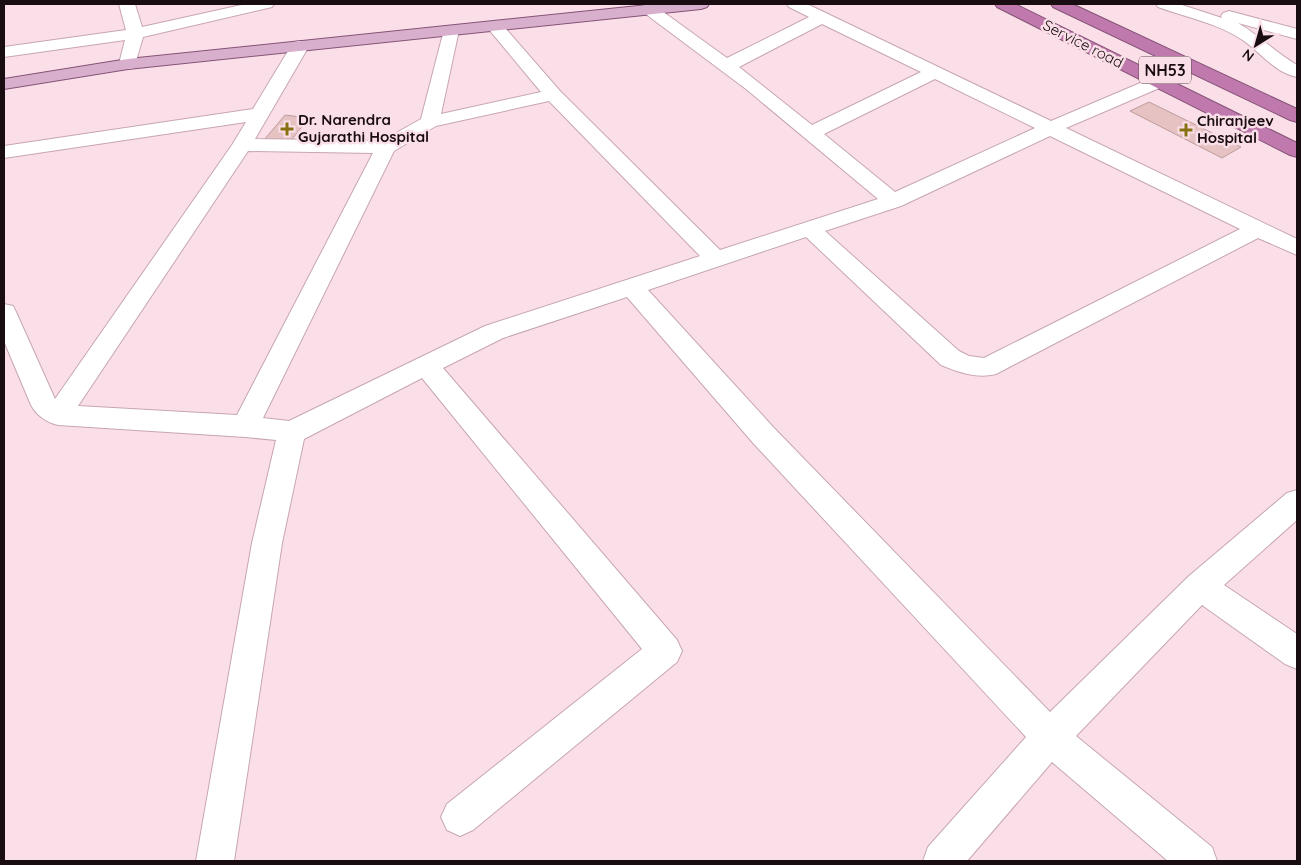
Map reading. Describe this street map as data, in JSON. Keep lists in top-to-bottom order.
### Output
{
  "streets": {
    "highway": ["Service road", "NH53"]
  },
  "places": {
    "health": ["Dr. Narendra Gujarathi Hospital", "Chiranjeev Hospital"]
  },
  "north": "bottom left"
}
